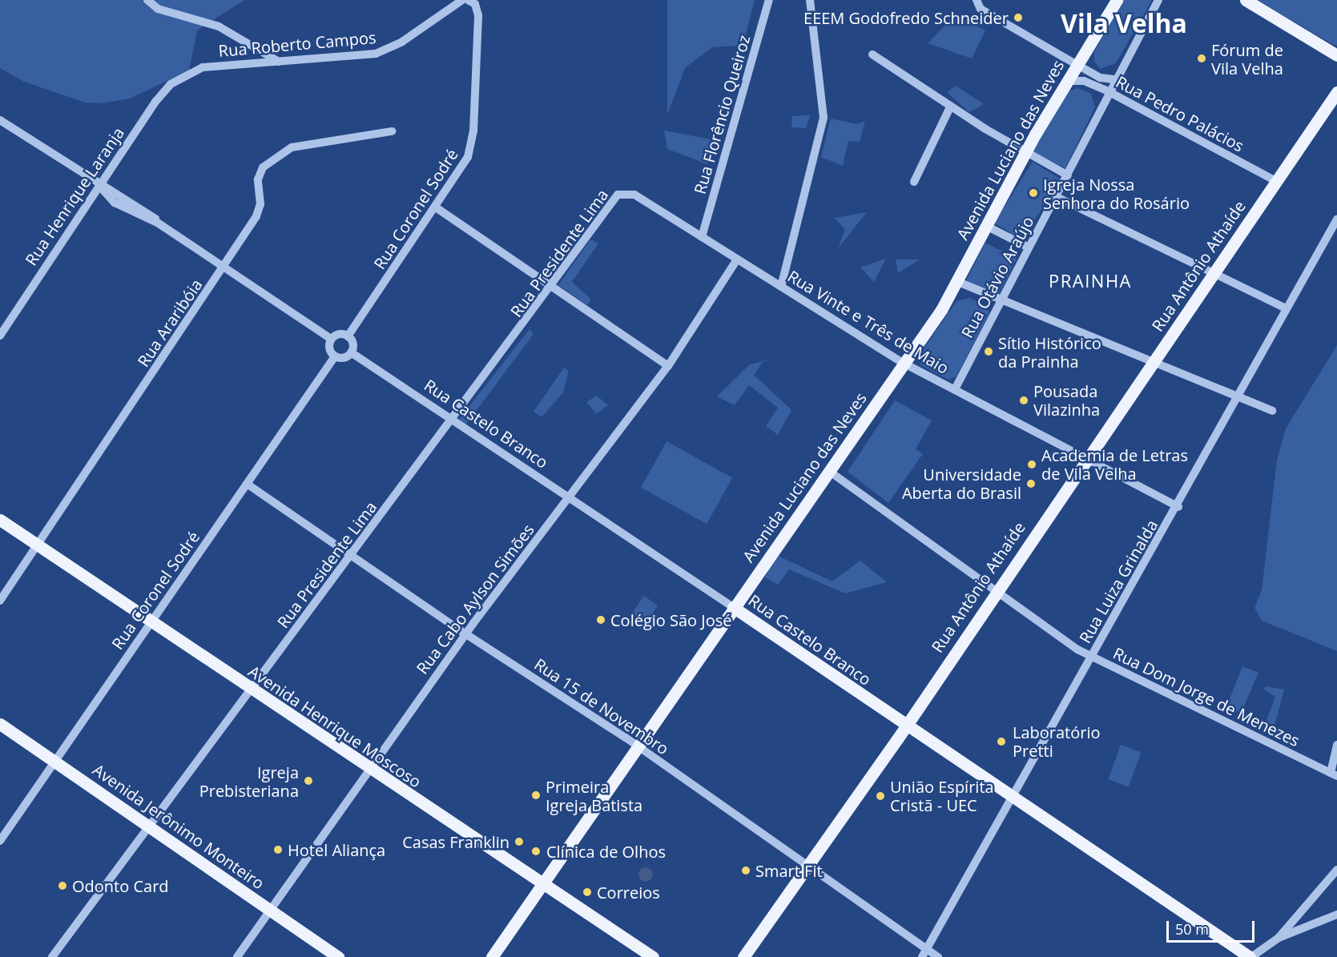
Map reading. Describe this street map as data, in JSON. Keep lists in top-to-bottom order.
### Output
{
  "streets": {
    "main road": [
      "Avenida Luciano das Neves",
      "Rua Antônio Athaíde",
      "Rua Castelo Branco",
      "Avenida Henrique Moscoso",
      "Avenida Jerônimo Monteiro"
    ],
    "street": [
      "Rua Roberto Campos",
      "Rua Pedro Palácios",
      "Rua Florêncio Queiroz",
      "Rua Henrique Laranja",
      "Rua Coronel Sodré",
      "Rua Presidente Lima",
      "Rua Otávio Araújo",
      "Rua Vinte e Três de Maio",
      "Rua Araribóia",
      "Rua Luiza Grinalda",
      "Rua Cabo Aylson Simões",
      "Rua Dom Jorge de Menezes",
      "Rua 15 de Novembro"
    ]
  },
  "crossings": [
    ["Rua Roberto Campos", "Rua Henrique Laranja"],
    ["Rua Pedro Palácios", "Avenida Luciano das Neves"],
    ["Rua Pedro Palácios", "Rua Antônio Athaíde"],
    ["Rua Pedro Palácios", "Rua Otávio Araújo"],
    ["Rua Florêncio Queiroz", "Rua Vinte e Três de Maio"],
    ["Avenida Luciano das Neves", "Rua Vinte e Três de Maio"],
    ["Avenida Luciano das Neves", "Rua Castelo Branco"],
    ["Avenida Luciano das Neves", "Rua Dom Jorge de Menezes"],
    ["Avenida Luciano das Neves", "Rua 15 de Novembro"],
    ["Avenida Luciano das Neves", "Avenida Henrique Moscoso"],
    ["Rua Coronel Sodré", "Rua Castelo Branco"],
    ["Rua Coronel Sodré", "Rua 15 de Novembro"],
    ["Rua Coronel Sodré", "Avenida Henrique Moscoso"],
    ["Rua Coronel Sodré", "Avenida Jerônimo Monteiro"],
    ["Rua Presidente Lima", "Rua Vinte e Três de Maio"],
    ["Rua Presidente Lima", "Rua Castelo Branco"],
    ["Rua Presidente Lima", "Rua 15 de Novembro"],
    ["Rua Presidente Lima", "Avenida Henrique Moscoso"],
    ["Rua Presidente Lima", "Avenida Jerônimo Monteiro"],
    ["Rua Antônio Athaíde", "Rua Vinte e Três de Maio"],
    ["Rua Antônio Athaíde", "Rua Castelo Branco"],
    ["Rua Antônio Athaíde", "Rua Dom Jorge de Menezes"],
    ["Rua Antônio Athaíde", "Rua 15 de Novembro"],
    ["Rua Otávio Araújo", "Rua Vinte e Três de Maio"],
    ["Rua Vinte e Três de Maio", "Rua Luiza Grinalda"],
    ["Rua Vinte e Três de Maio", "Rua Cabo Aylson Simões"],
    ["Rua Araribóia", "Avenida Henrique Moscoso"],
    ["Rua Castelo Branco", "Rua Luiza Grinalda"],
    ["Rua Castelo Branco", "Rua Cabo Aylson Simões"],
    ["Rua Luiza Grinalda", "Rua Dom Jorge de Menezes"],
    ["Rua Luiza Grinalda", "Rua 15 de Novembro"],
    ["Rua Cabo Aylson Simões", "Rua 15 de Novembro"],
    ["Rua Cabo Aylson Simões", "Avenida Henrique Moscoso"],
    ["Rua Cabo Aylson Simões", "Avenida Jerônimo Monteiro"]
  ],
  "districts": ["Vila Velha", "PRAINHA"],
  "places": [
    "EEEM Godofredo Schneider",
    "Fórum de Vila Velha",
    "Igreja Nossa Senhora do Rosário",
    "Sítio Histórico da Prainha",
    "Pousada Vilazinha",
    "Academia de Letras de Vila Velha",
    "Universidade Aberta do Brasil",
    "Colégio São José",
    "Laboratório Pretti",
    "Igreja Prebisteriana",
    "Primeira Igreja Batista",
    "União Espírita Cristã - UEC",
    "Casas Franklin",
    "Hotel Aliança",
    "Clínica de Olhos",
    "Smart Fit",
    "Odonto Card",
    "Correios"
  ],
  "scale_bar": "50 m"
}
